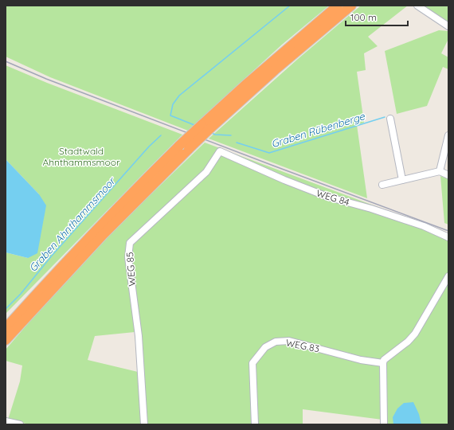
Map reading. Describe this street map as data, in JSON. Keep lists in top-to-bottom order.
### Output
{
  "streets": {
    "street": ["WEG 84", "WEG 85", "WEG 83"]
  },
  "crossings": [
    ["WEG 84", "WEG 85"]
  ],
  "water": ["Graben Rübenberge", "Graben Ahnthammsmoor"],
  "parks": ["Stadtwald Ahnthammsmoor"],
  "scale_bar": "100 m"
}
